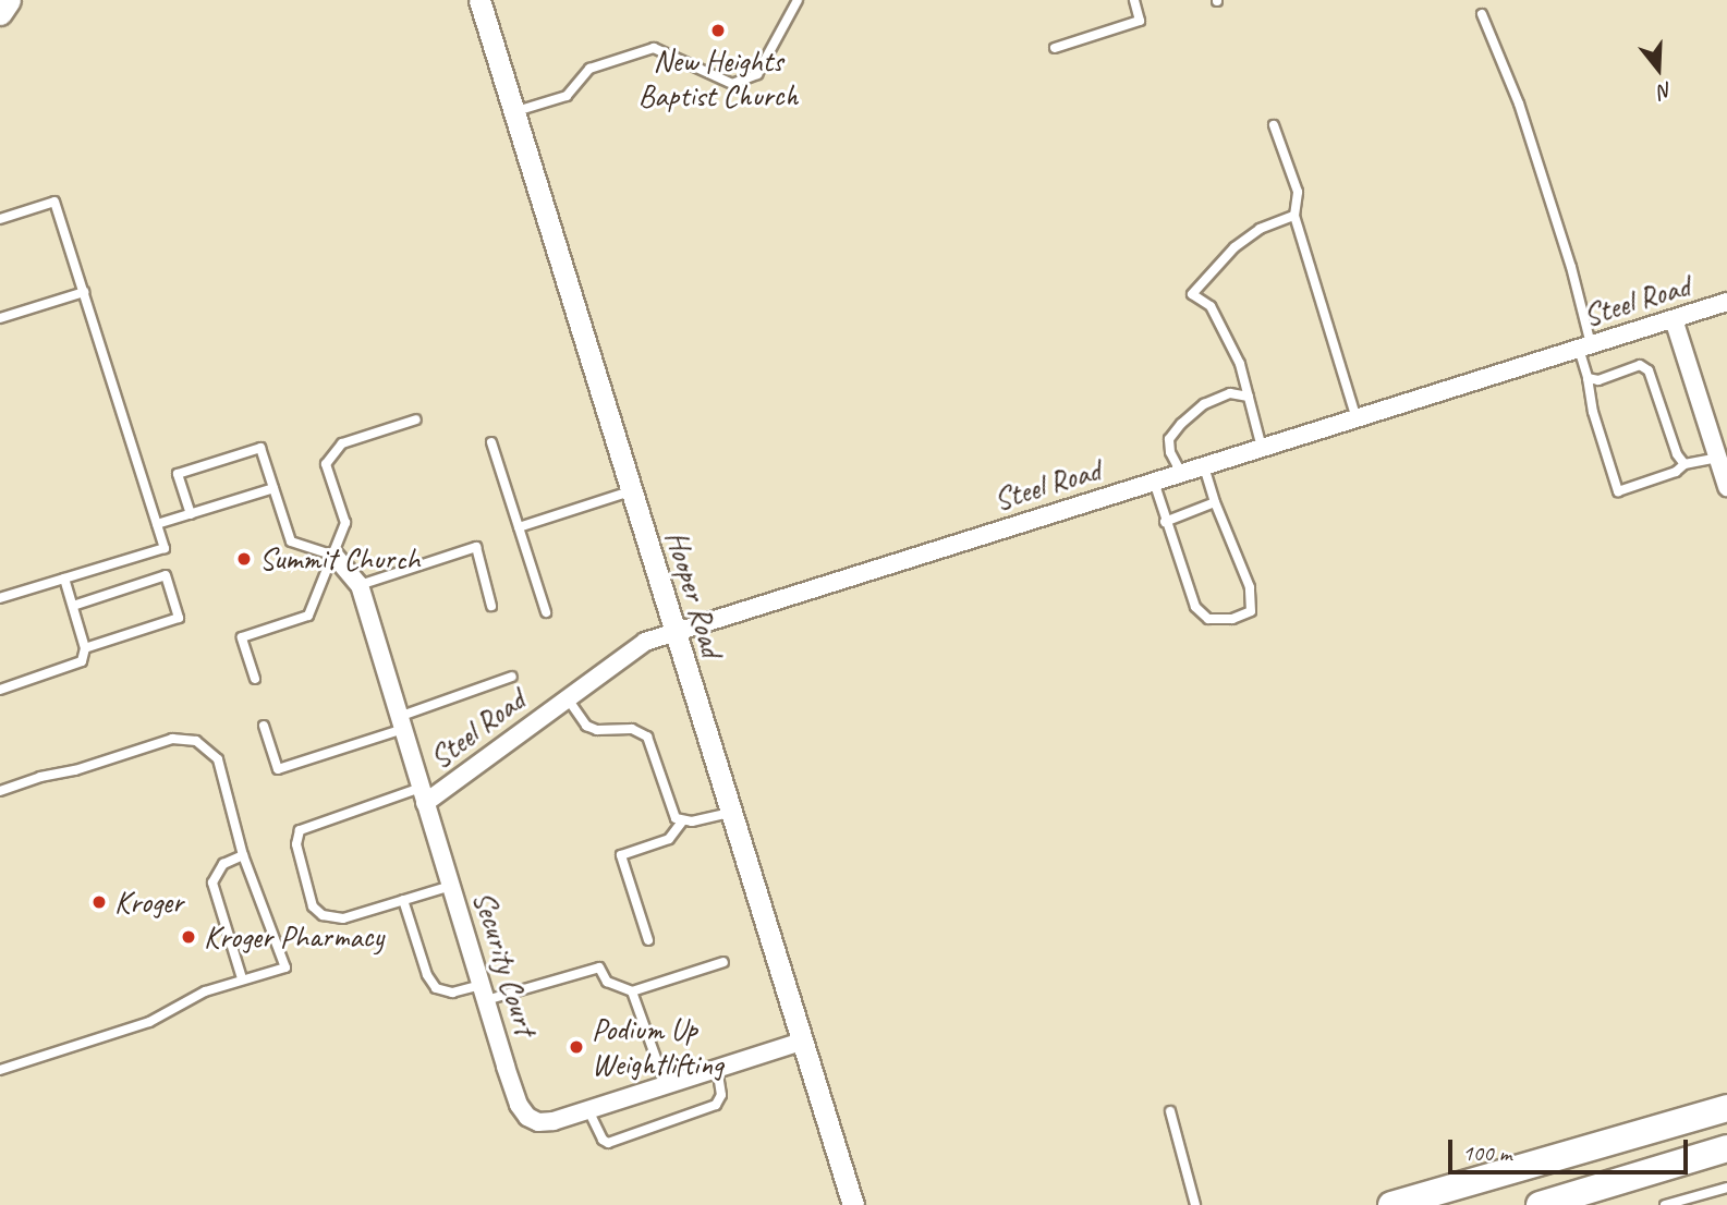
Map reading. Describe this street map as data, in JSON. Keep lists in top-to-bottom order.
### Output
{
  "streets": {
    "street": ["Steel Road", "Hooper Road", "Security Court"]
  },
  "crossings": [
    ["Steel Road", "Hooper Road"],
    ["Steel Road", "Security Court"],
    ["Hooper Road", "Security Court"]
  ],
  "places": [
    "New Heights Baptist Church",
    "Summit Church",
    "Kroger",
    "Kroger Pharmacy",
    "Podium Up Weightlifting"
  ],
  "scale_bar": "100 m",
  "north": "bottom"
}
